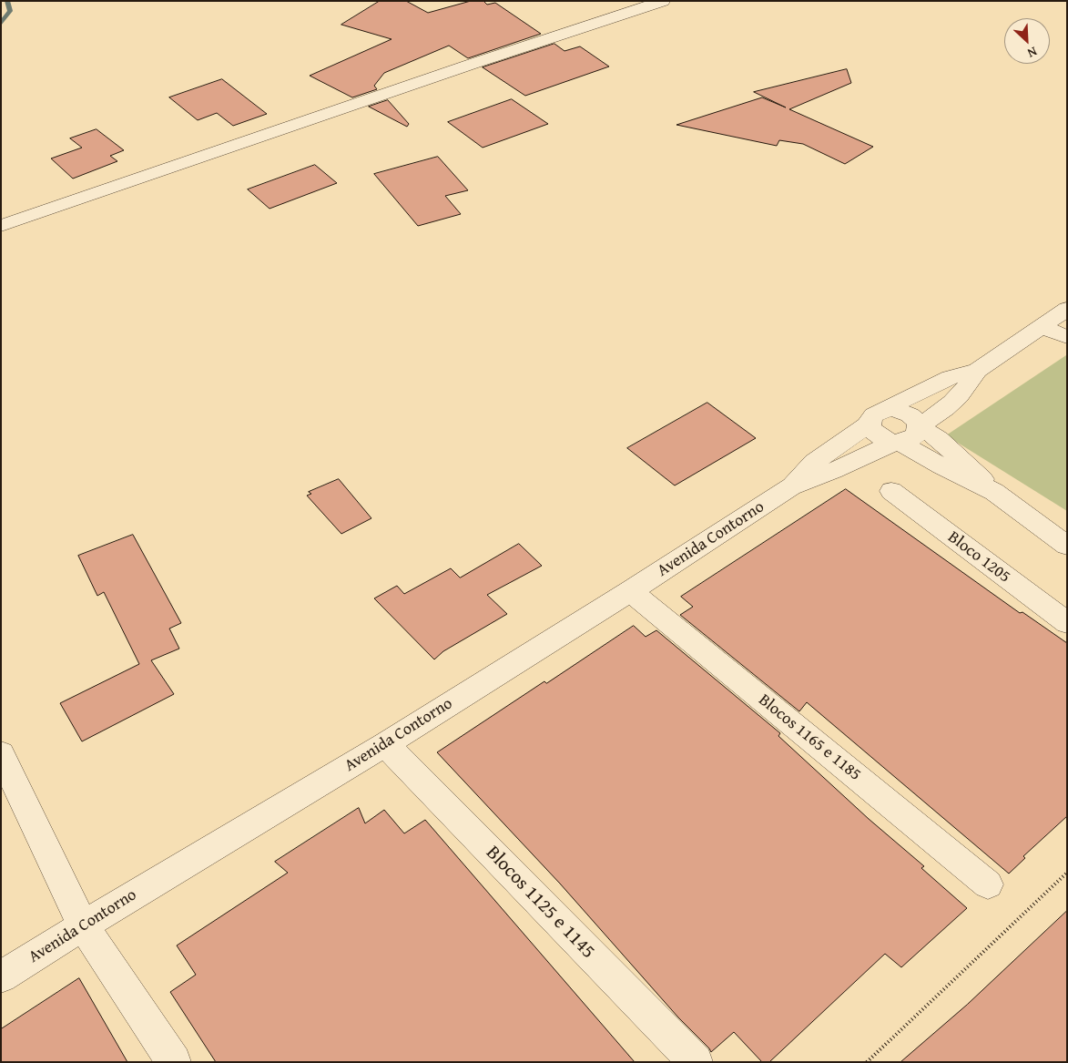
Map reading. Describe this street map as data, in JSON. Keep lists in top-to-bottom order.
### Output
{
  "streets": {
    "street": [
      "Avenida Contorno",
      "Bloco 1205",
      "Blocos 1165 e 1185",
      "Blocos 1125 e 1145"
    ]
  },
  "crossings": [
    ["Avenida Contorno", "Blocos 1165 e 1185"],
    ["Avenida Contorno", "Blocos 1125 e 1145"]
  ],
  "north": "bottom right"
}
